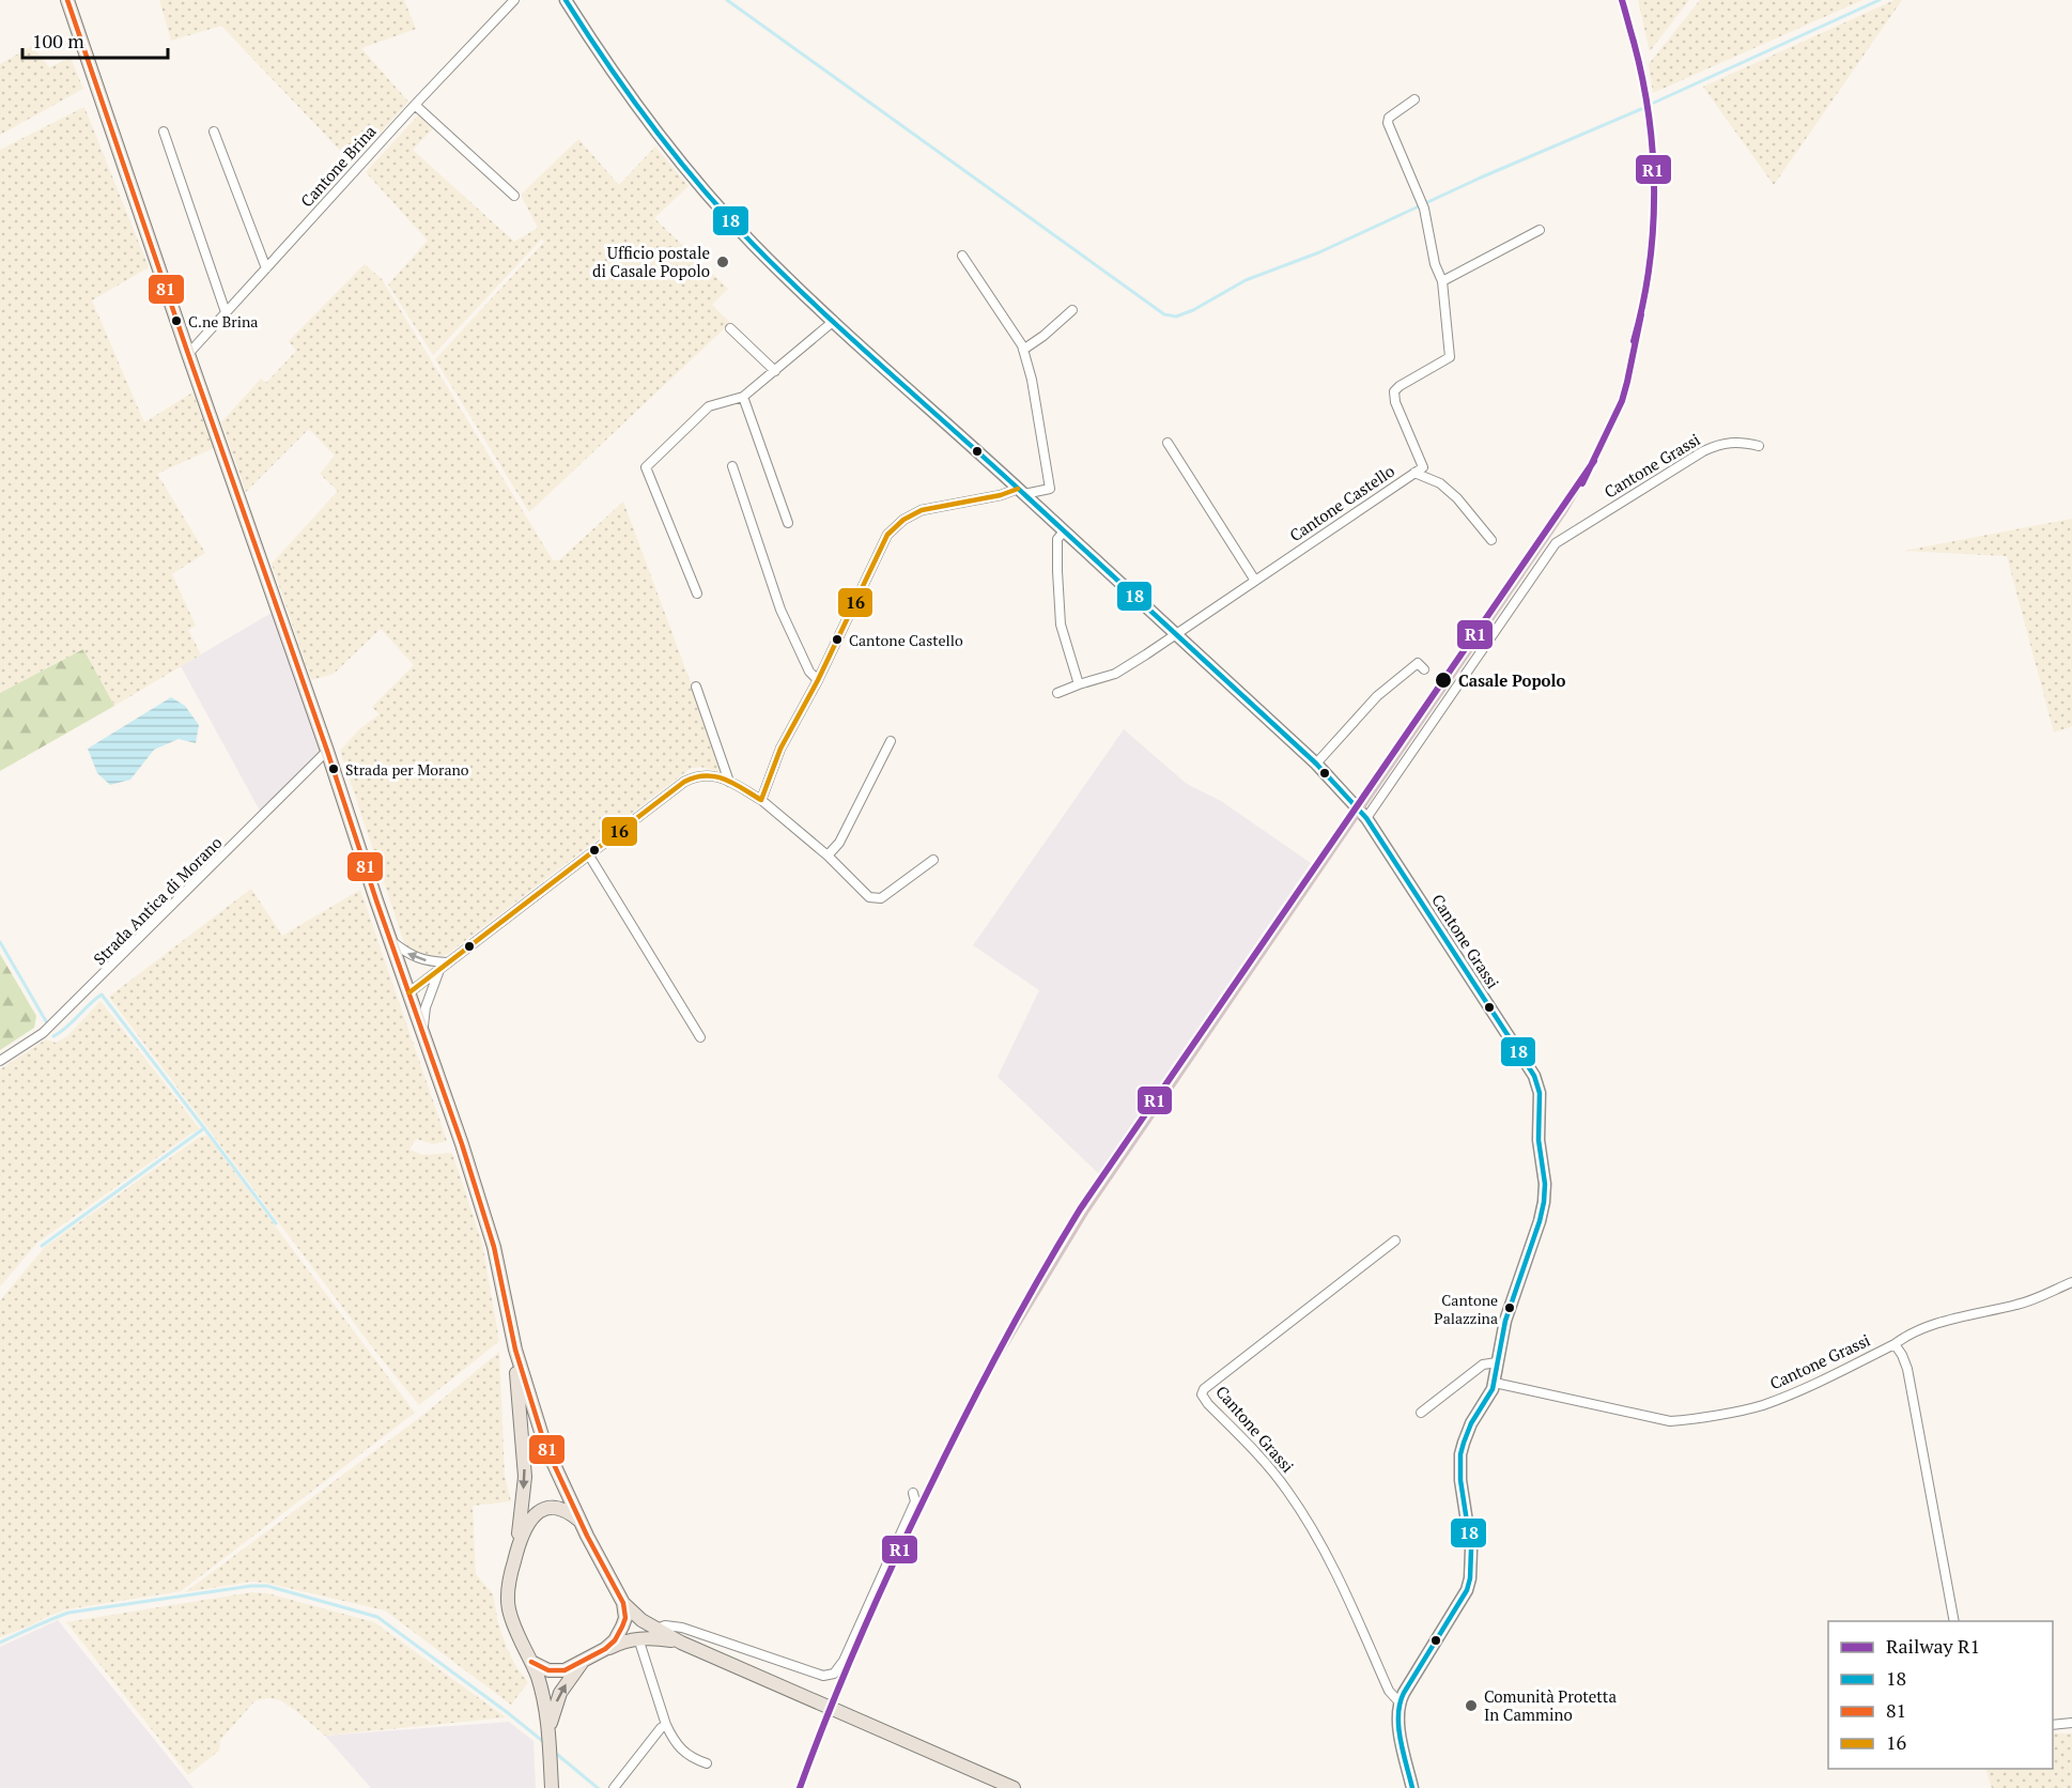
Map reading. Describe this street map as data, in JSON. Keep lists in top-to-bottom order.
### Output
{
  "streets": {
    "street": [
      "Cantone Brina",
      "Cantone Grassi",
      "Cantone Castello",
      "Strada Antica di Morano"
    ]
  },
  "places": [
    "Ufficio postale di Casale Popolo",
    "C.ne Brina",
    "Cantone Castello",
    "Casale Popolo",
    "Strada per Morano",
    "Cantone Palazzina",
    "Comunità Protetta In Cammino"
  ],
  "lines": [
    "rail line R1",
    "transit line 18",
    "transit line 81",
    "transit line 16"
  ],
  "legend": [
    "Railway R1",
    "18",
    "81",
    "16"
  ],
  "scale_bar": "100 m"
}
